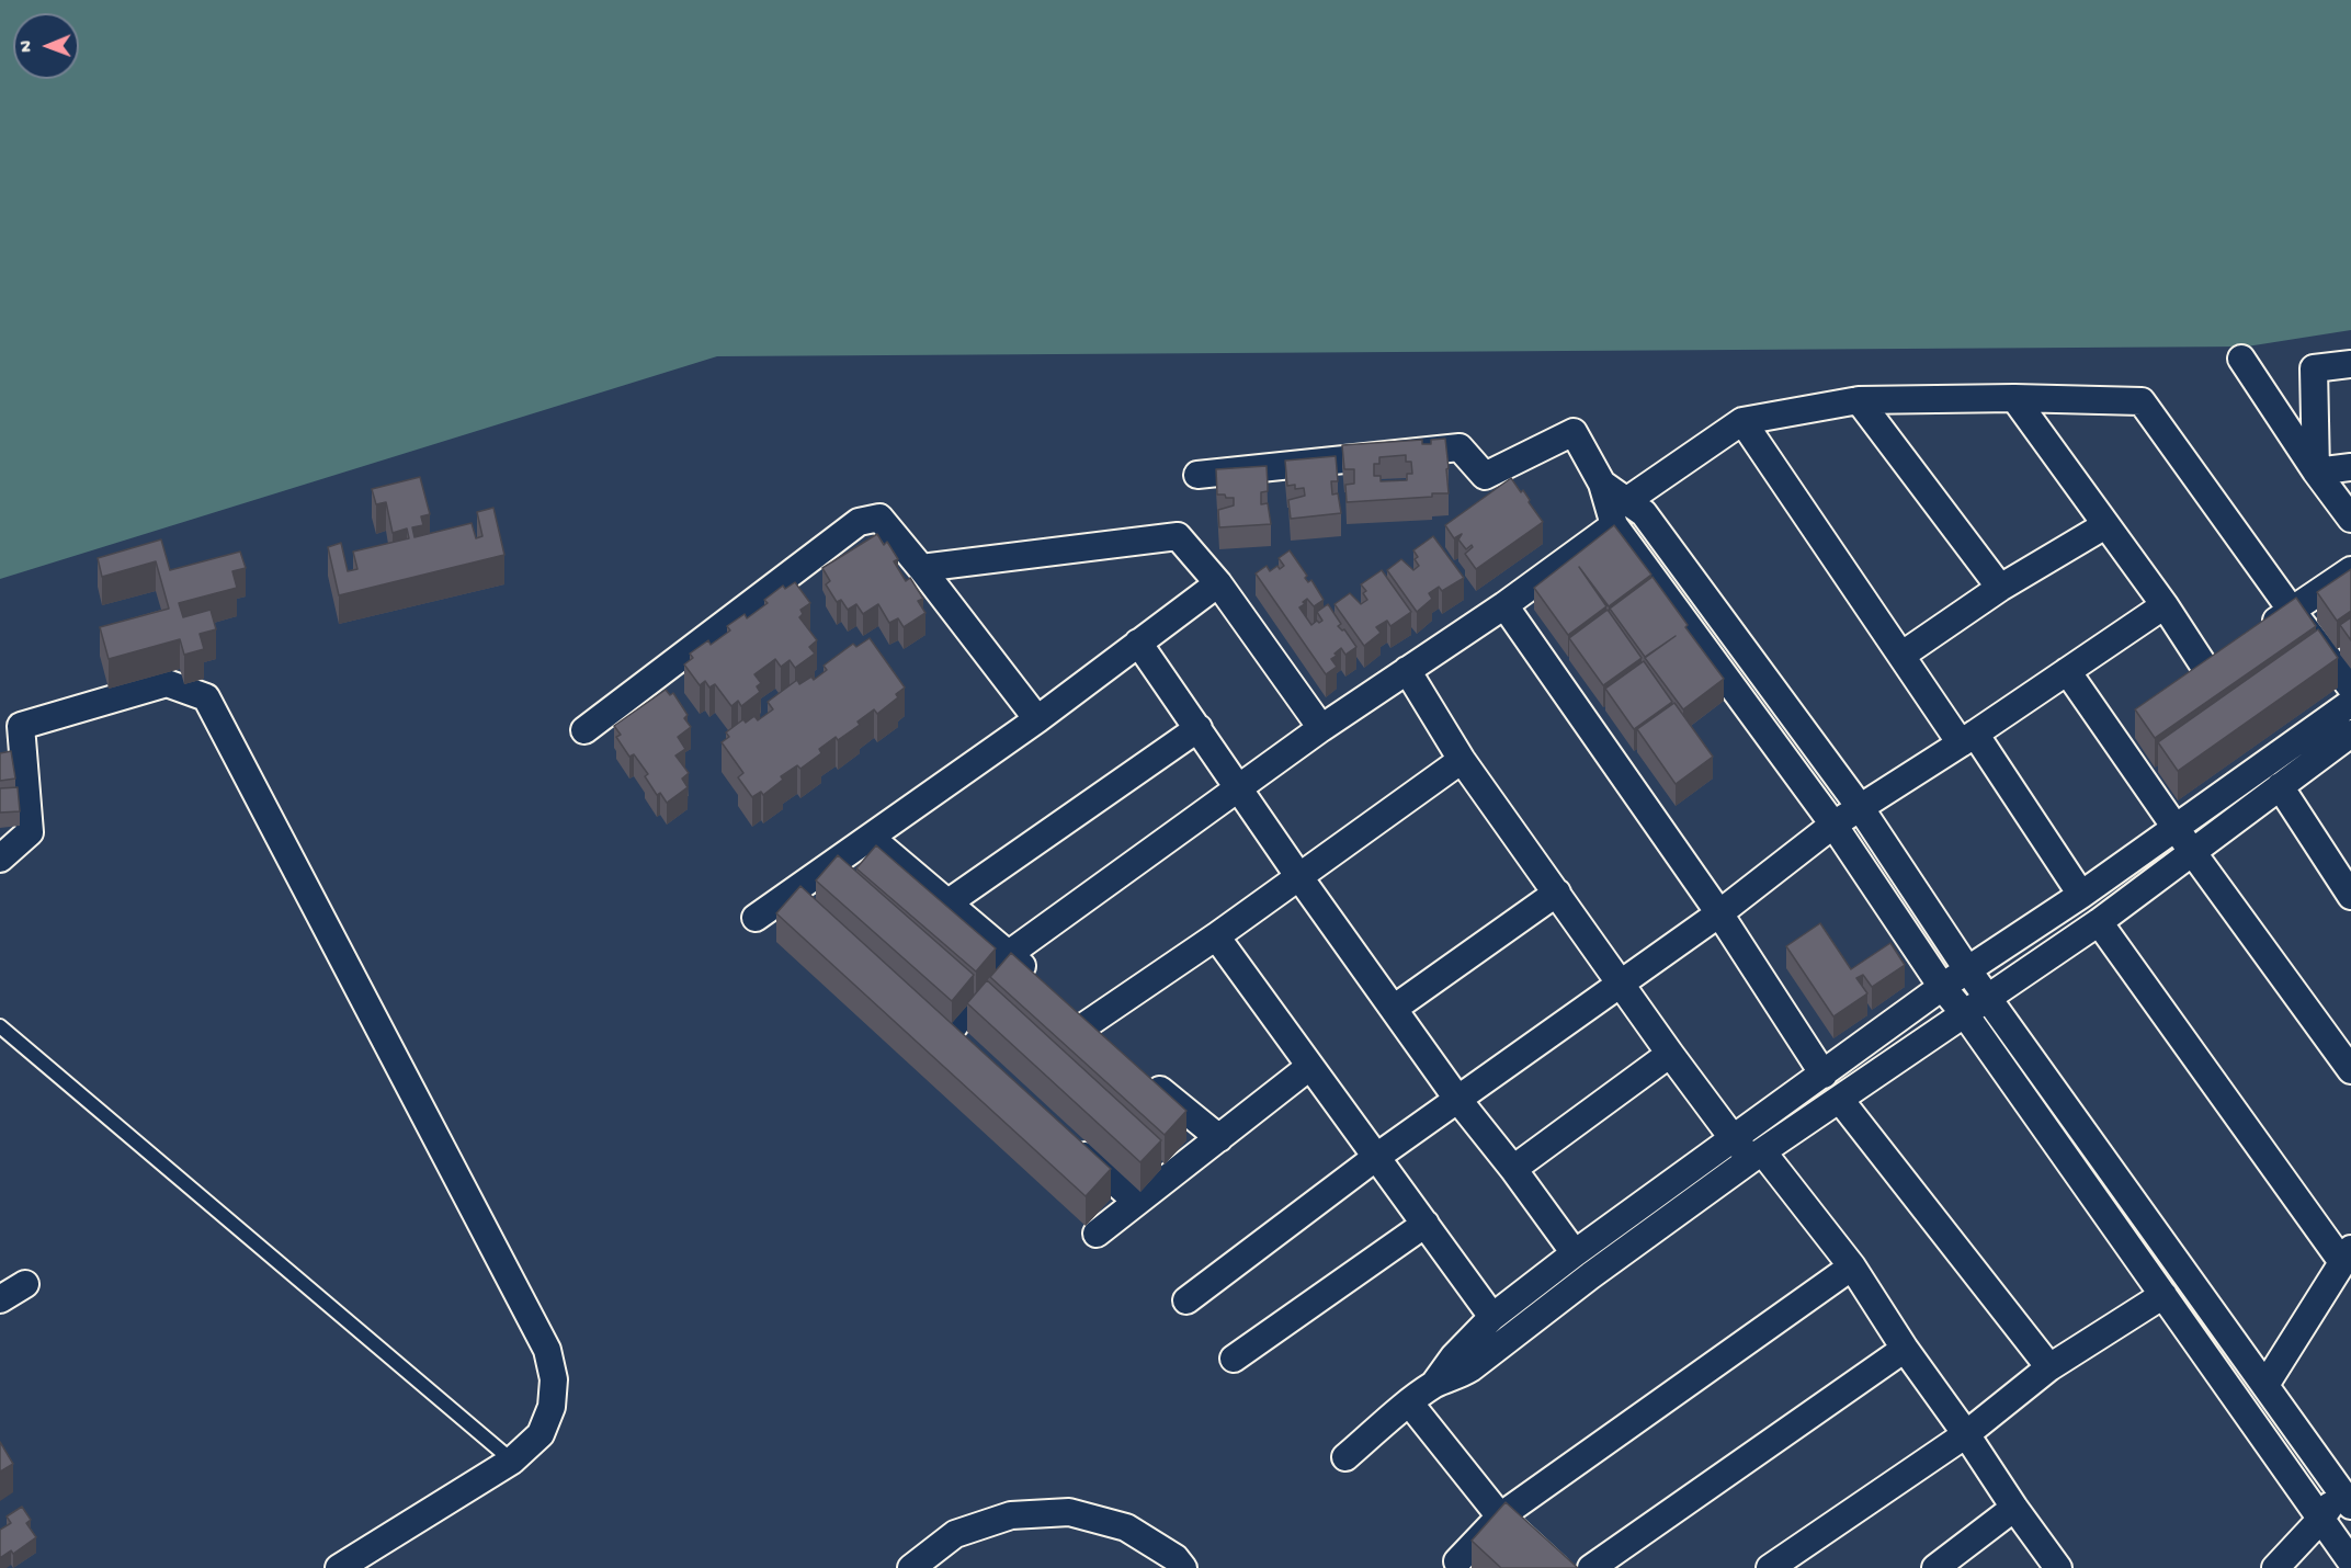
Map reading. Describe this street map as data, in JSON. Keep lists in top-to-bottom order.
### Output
{
  "north": "left"
}
